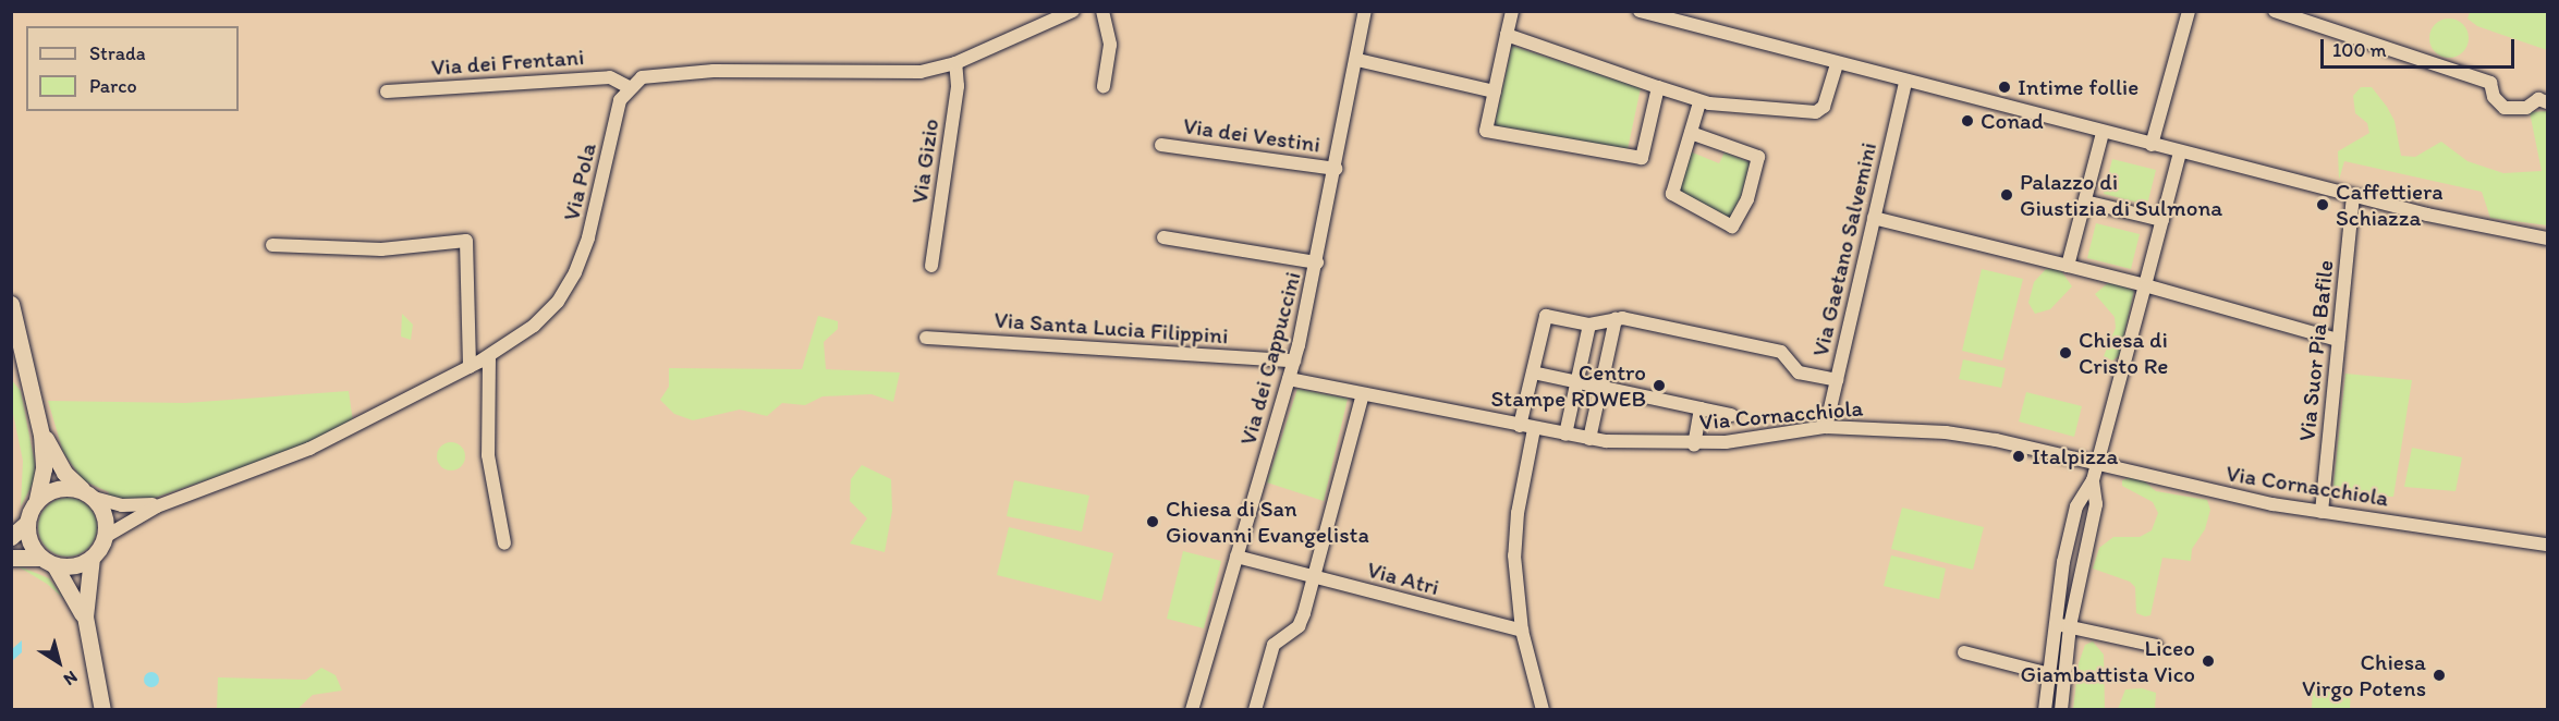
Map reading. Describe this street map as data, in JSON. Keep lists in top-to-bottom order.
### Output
{
  "streets": {
    "street": [
      "Via dei Frentani",
      "Via dei Vestini",
      "Via Gizio",
      "Via Pola",
      "Via Gaetano Salvemini",
      "Via Santa Lucia Filippini",
      "Via Suor Pia Bafile",
      "Via dei Cappuccini",
      "Via Cornacchiola",
      "Via Atri"
    ]
  },
  "crossings": [
    ["Via dei Frentani", "Via Pola"],
    ["Via dei Vestini", "Via dei Cappuccini"],
    ["Via Gaetano Salvemini", "Via Cornacchiola"],
    ["Via Santa Lucia Filippini", "Via dei Cappuccini"],
    ["Via Suor Pia Bafile", "Via Cornacchiola"],
    ["Via dei Cappuccini", "Via Cornacchiola"],
    ["Via dei Cappuccini", "Via Atri"]
  ],
  "places": [
    "Intime follie",
    "Conad",
    "Palazzo di Giustizia di Sulmona",
    "Caffettiera Schiazza",
    "Chiesa di Cristo Re",
    "Centro Stampe RDWEB",
    "Italpizza",
    "Chiesa di San Giovanni Evangelista",
    "Liceo Giambattista Vico",
    "Chiesa Virgo Potens"
  ],
  "legend": ["Strada", "Parco"],
  "scale_bar": "100 m",
  "north": "bottom right"
}
